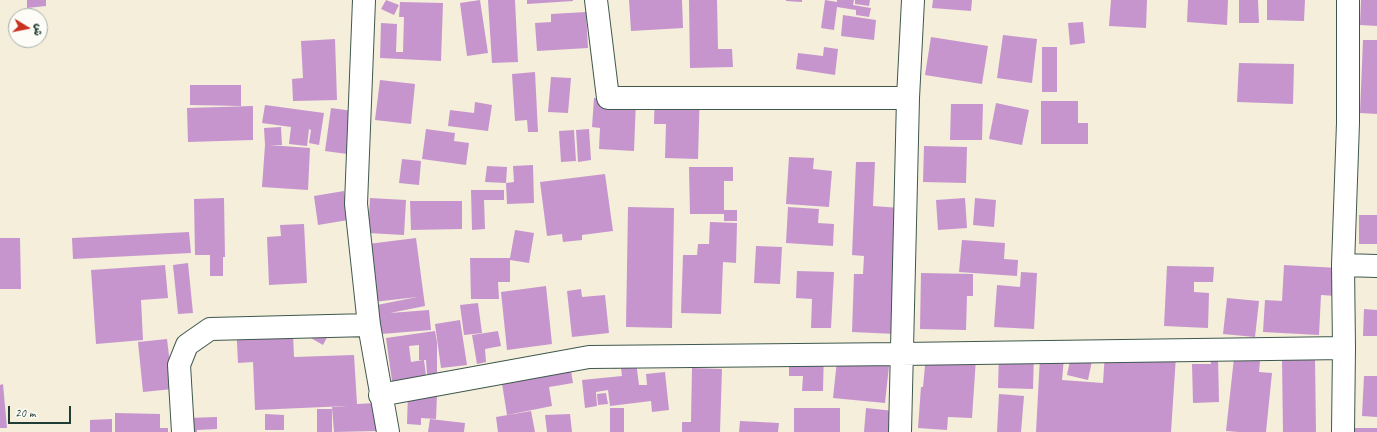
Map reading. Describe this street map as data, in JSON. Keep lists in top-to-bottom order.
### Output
{
  "scale_bar": "20 m",
  "north": "right"
}
